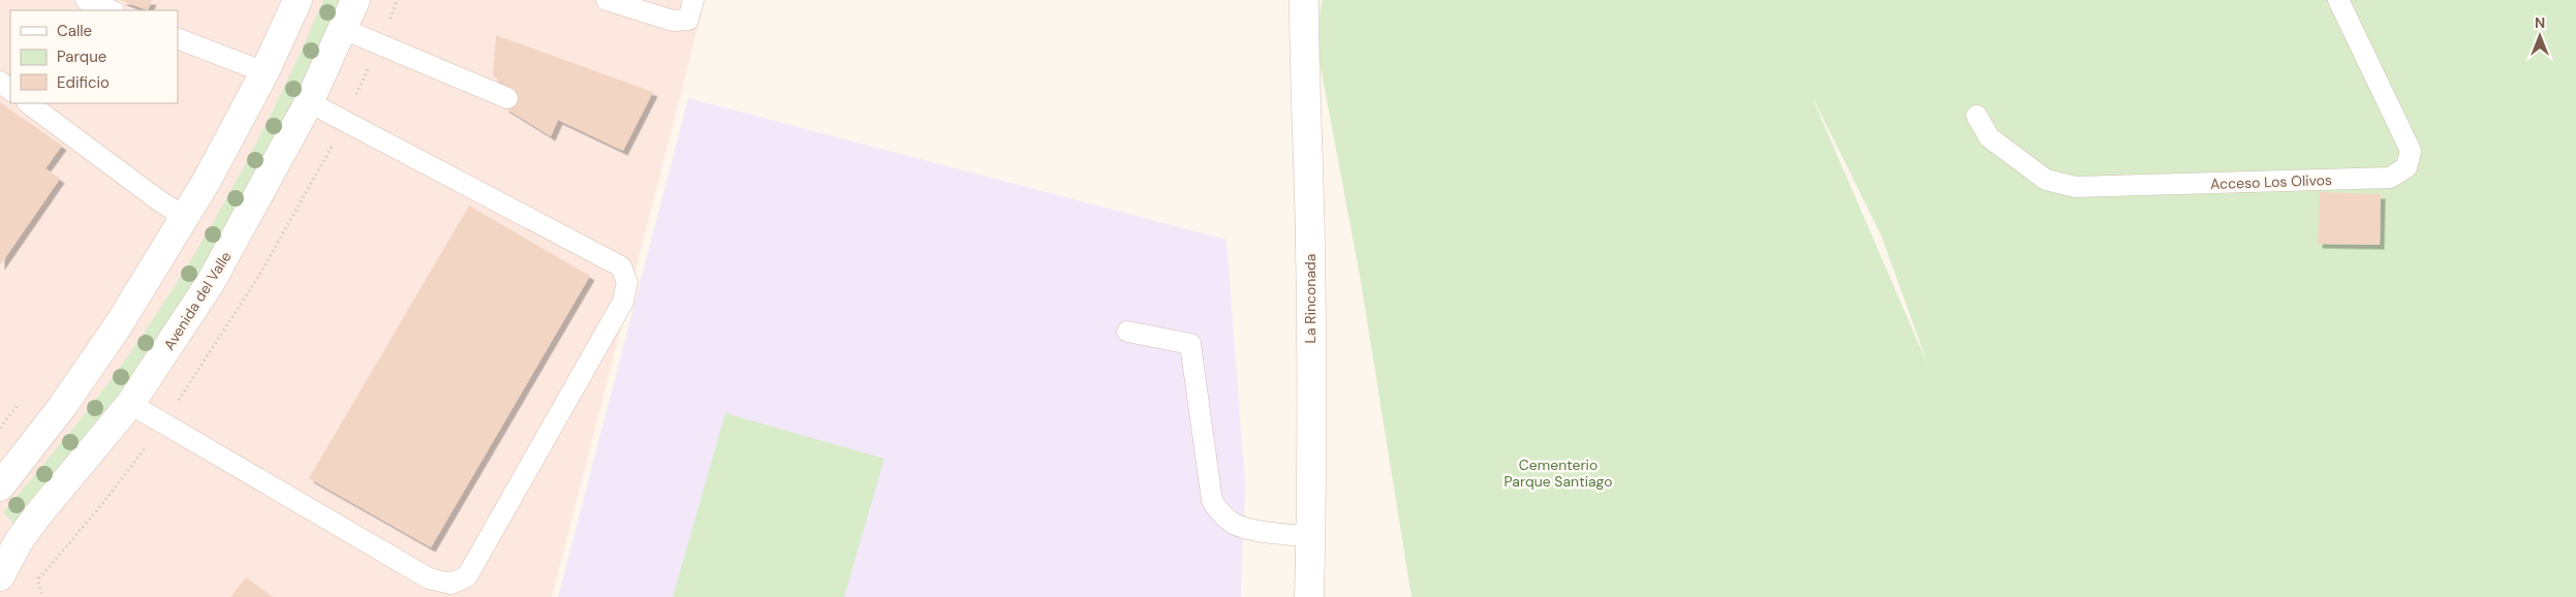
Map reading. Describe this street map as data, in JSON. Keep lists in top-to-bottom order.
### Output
{
  "streets": {
    "street": ["La Rinconada", "Avenida del Valle"],
    "lane": ["Acceso Los Olivos"]
  },
  "parks": ["Cementerio Parque Santiago"],
  "legend": ["Calle", "Parque", "Edificio"],
  "north": "top"
}
